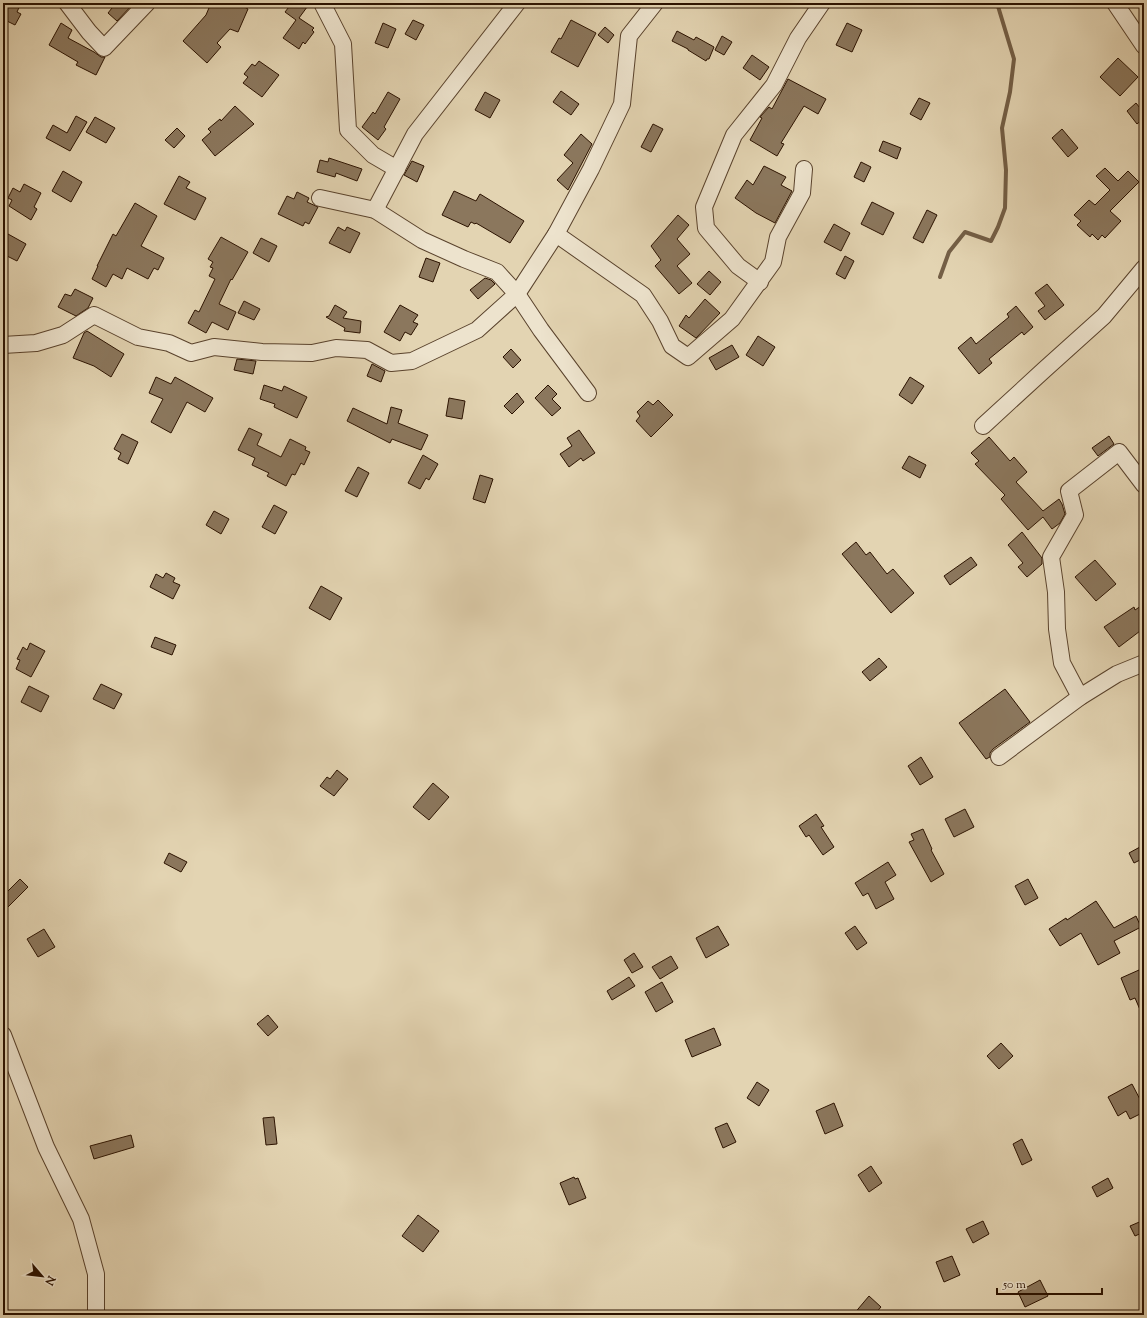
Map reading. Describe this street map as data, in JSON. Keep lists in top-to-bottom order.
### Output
{
  "scale_bar": "50 m",
  "north": "bottom right"
}
